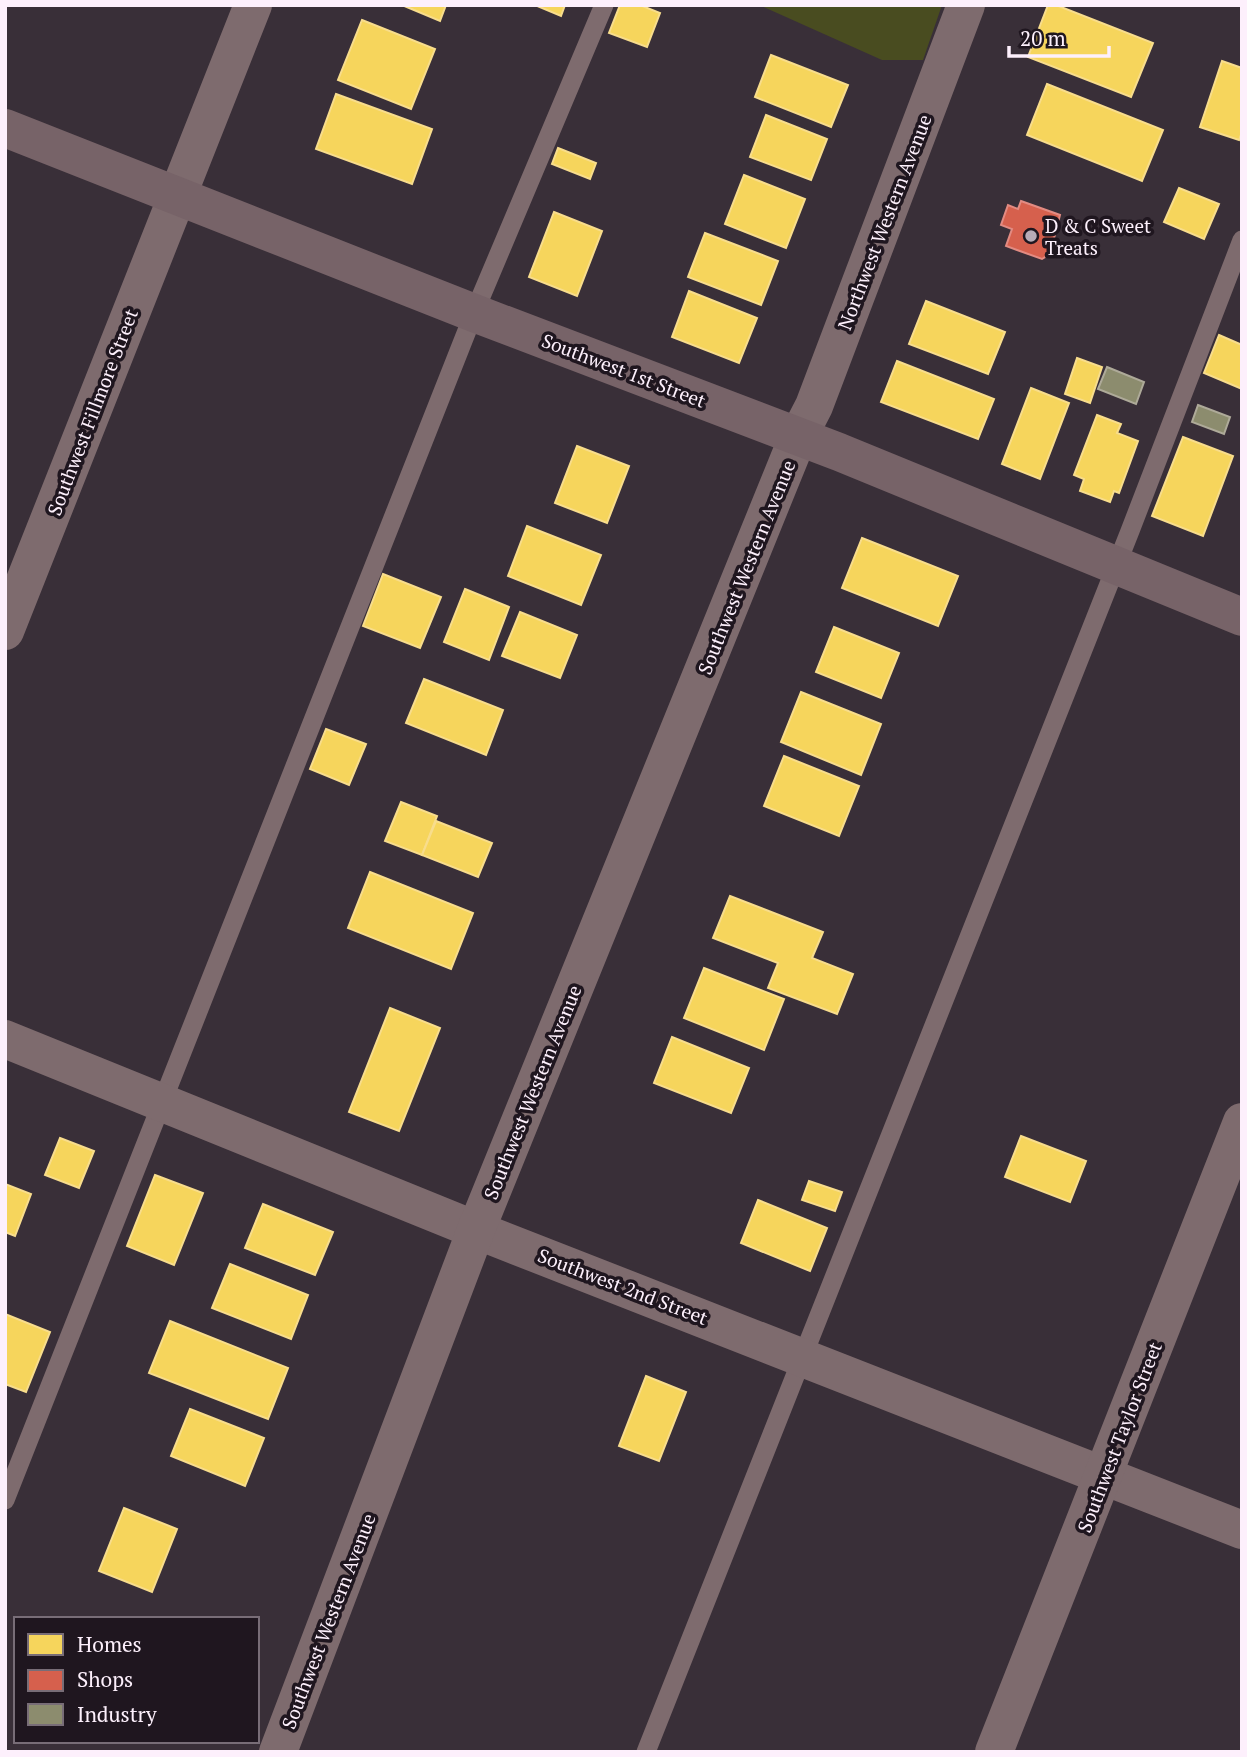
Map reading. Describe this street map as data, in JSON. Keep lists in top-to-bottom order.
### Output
{
  "streets": {
    "street": [
      "Northwest Western Avenue",
      "Southwest 1st Street",
      "Southwest Fillmore Street",
      "Southwest Western Avenue",
      "Southwest 2nd Street",
      "Southwest Taylor Street"
    ]
  },
  "crossings": [
    ["Northwest Western Avenue", "Southwest 1st Street"],
    ["Northwest Western Avenue", "Southwest Western Avenue"],
    ["Southwest 1st Street", "Southwest Fillmore Street"],
    ["Southwest 1st Street", "Southwest Western Avenue"],
    ["Southwest Western Avenue", "Southwest 2nd Street"],
    ["Southwest 2nd Street", "Southwest Taylor Street"]
  ],
  "places": ["D & C Sweet Treats"],
  "legend": ["Homes", "Shops", "Industry"],
  "scale_bar": "20 m"
}
